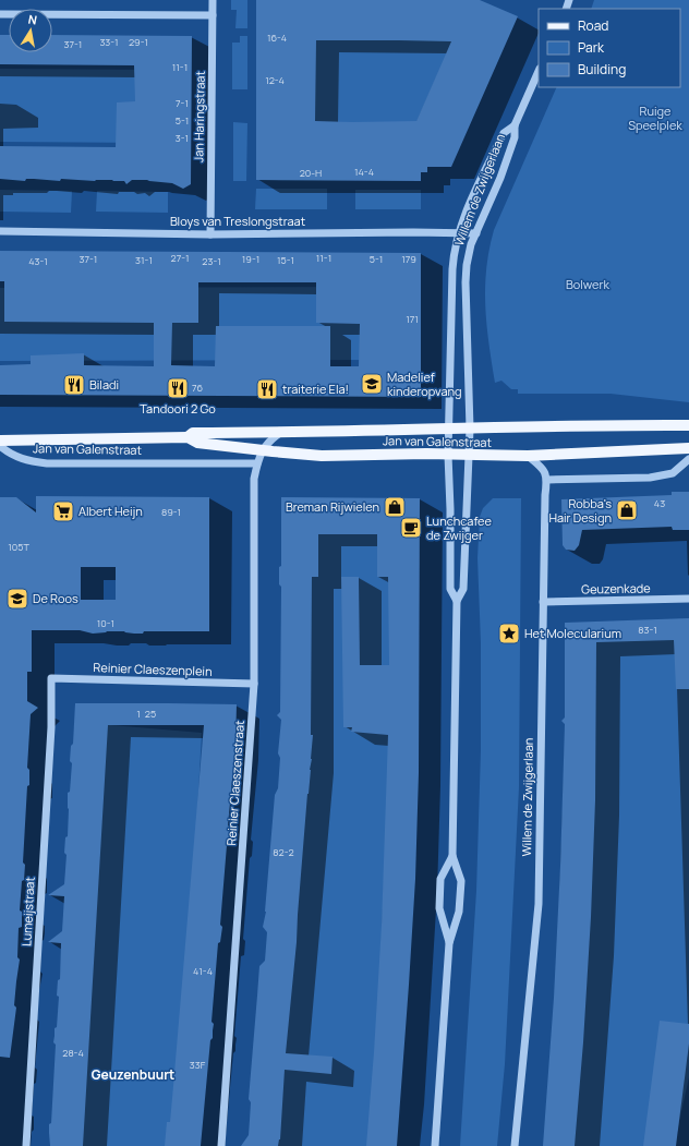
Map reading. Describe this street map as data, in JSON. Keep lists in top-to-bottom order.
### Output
{
  "streets": {
    "main road": ["Jan van Galenstraat"],
    "street": [
      "Jan Haringstraat",
      "Willem de Zwijgerlaan",
      "Bloys van Treslongstraat",
      "Geuzenkade",
      "Reinier Claeszenplein",
      "Reinier Claeszenstraat",
      "Lumeijstraat"
    ]
  },
  "crossings": [
    ["Jan Haringstraat", "Bloys van Treslongstraat"],
    ["Willem de Zwijgerlaan", "Bloys van Treslongstraat"],
    ["Willem de Zwijgerlaan", "Jan van Galenstraat"],
    ["Willem de Zwijgerlaan", "Geuzenkade"],
    ["Jan van Galenstraat", "Reinier Claeszenstraat"],
    ["Reinier Claeszenplein", "Reinier Claeszenstraat"],
    ["Reinier Claeszenplein", "Lumeijstraat"]
  ],
  "districts": ["Geuzenbuurt"],
  "parks": ["Ruige Speelplek", "Bolwerk"],
  "places": {
    "school or university": ["Madelief kinderopvang", "De Roos"],
    "restaurant": ["Biladi", "Tandoori 2 Go", "traiterie Ela!"],
    "shop": ["Breman Rijwielen", "Robba's Hair Design"],
    "supermarket": ["Albert Heijn"],
    "cafe": ["Lunchcafee de Zwijger"],
    "place": ["Het Molecularium"]
  },
  "house_numbers": [
    "16-4",
    "33-1",
    "29-1",
    "37-1",
    "11-1",
    "12-4",
    "7-1",
    "5-1",
    "3-1",
    "14-4",
    "20-H",
    "27-1",
    "11-1",
    "37-1",
    "19-1",
    "5-1",
    "179",
    "31-1",
    "15-1",
    "43-1",
    "23-1",
    "171",
    "76",
    "43",
    "89-1",
    "105T",
    "10-1",
    "83-1",
    "1",
    "25",
    "82-2",
    "41-4",
    "28-4",
    "33F"
  ],
  "legend": ["Road", "Park", "Building"],
  "north": "top"
}
